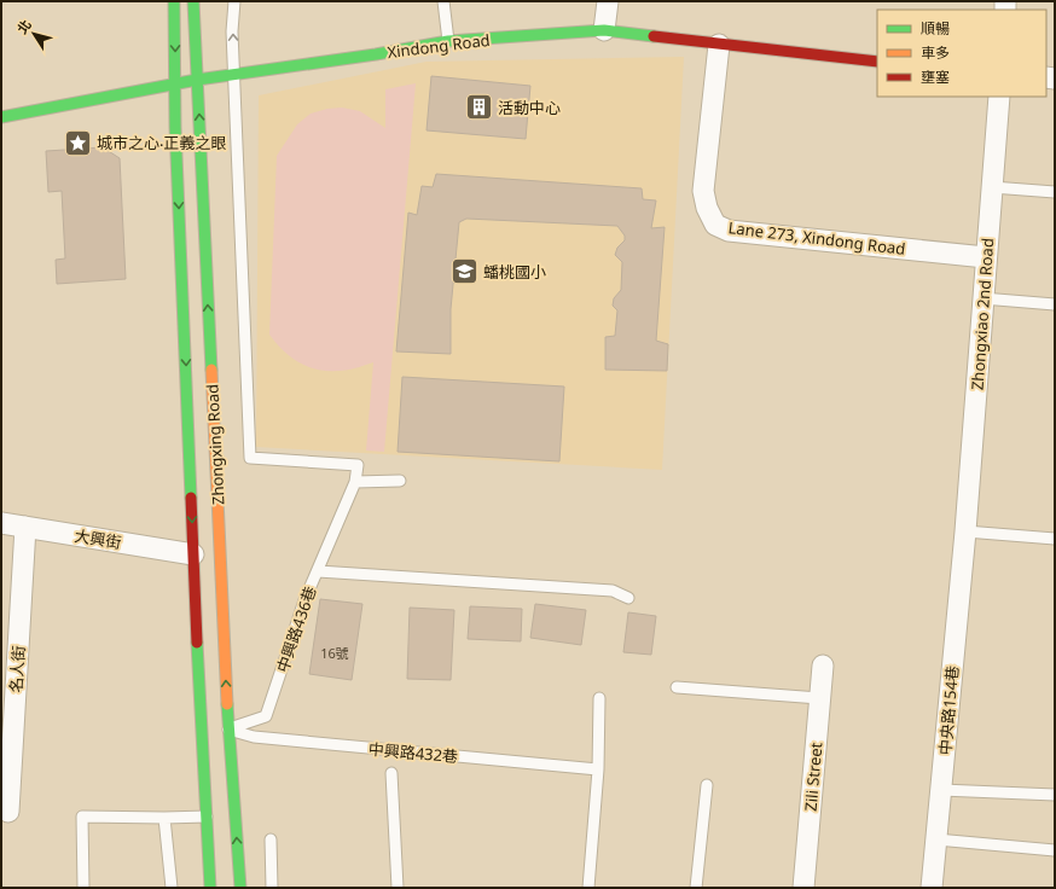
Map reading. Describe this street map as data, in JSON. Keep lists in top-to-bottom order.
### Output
{
  "streets": {
    "street": [
      "Xindong Road",
      "Lane 273, Xindong Road",
      "Zhongxiao 2nd Road",
      "Zhongxing Road",
      "大興街",
      "名人街",
      "中央路154巷",
      "Zili Street"
    ],
    "lane": ["中興路436巷", "中興路432巷"]
  },
  "crossings": [
    ["Xindong Road", "Lane 273, Xindong Road"],
    ["Xindong Road", "Zhongxing Road"],
    ["Lane 273, Xindong Road", "Zhongxiao 2nd Road"],
    ["Zhongxiao 2nd Road", "中央路154巷"],
    ["Zhongxing Road", "大興街"],
    ["Zhongxing Road", "中興路436巷"],
    ["Zhongxing Road", "中興路432巷"],
    ["大興街", "名人街"],
    ["中興路436巷", "中興路432巷"]
  ],
  "places": {
    "building": ["活動中心"],
    "place": ["城市之心‧正義之眼"],
    "school or university": ["蟠桃國小"]
  },
  "house_numbers": ["16號"],
  "legend": ["順暢", "車多", "壅塞"],
  "north": "top left"
}
